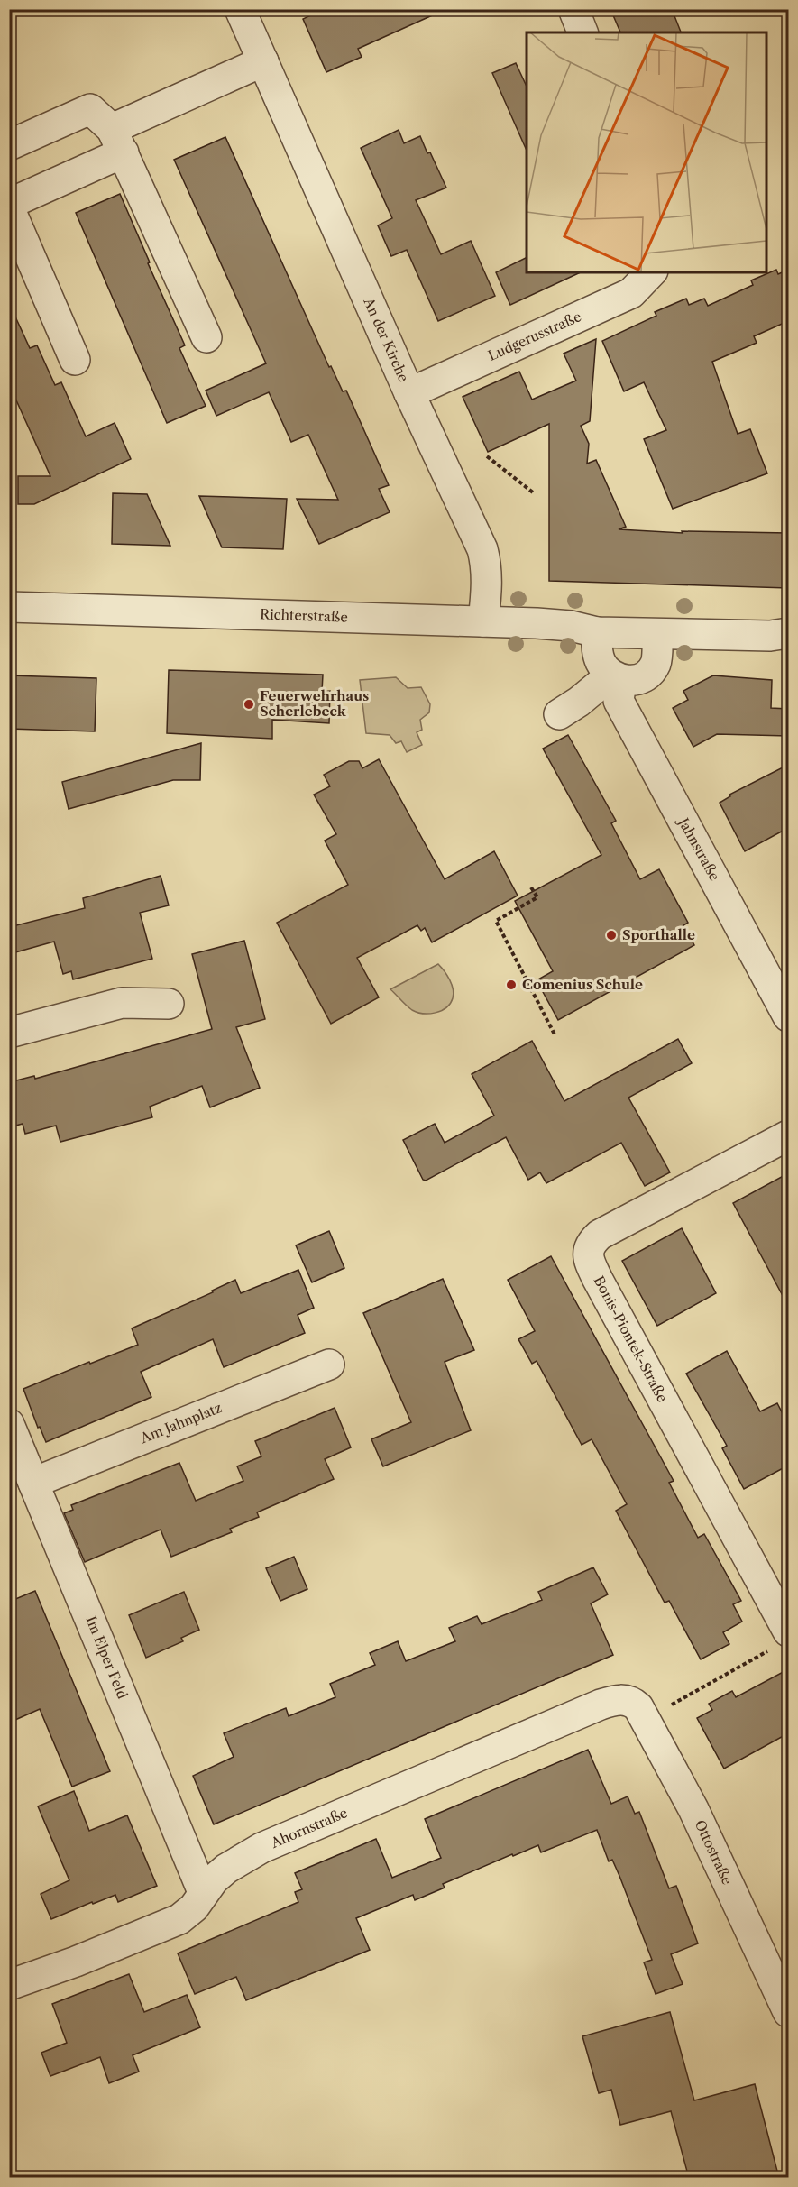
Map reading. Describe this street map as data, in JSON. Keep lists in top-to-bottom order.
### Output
{
  "streets": {
    "street": [
      "Ludgerusstraße",
      "An der Kirche",
      "Richterstraße",
      "Jahnstraße",
      "Bonis-Piontek-Straße",
      "Am Jahnplatz",
      "Im Elper Feld",
      "Ahornstraße",
      "Ottostraße"
    ]
  },
  "crossings": [
    ["Ludgerusstraße", "An der Kirche"],
    ["An der Kirche", "Richterstraße"],
    ["Am Jahnplatz", "Im Elper Feld"],
    ["Im Elper Feld", "Ahornstraße"],
    ["Ahornstraße", "Ottostraße"]
  ],
  "places": ["Feuerwehrhaus Scherlebeck", "Sporthalle", "Comenius Schule"]
}
